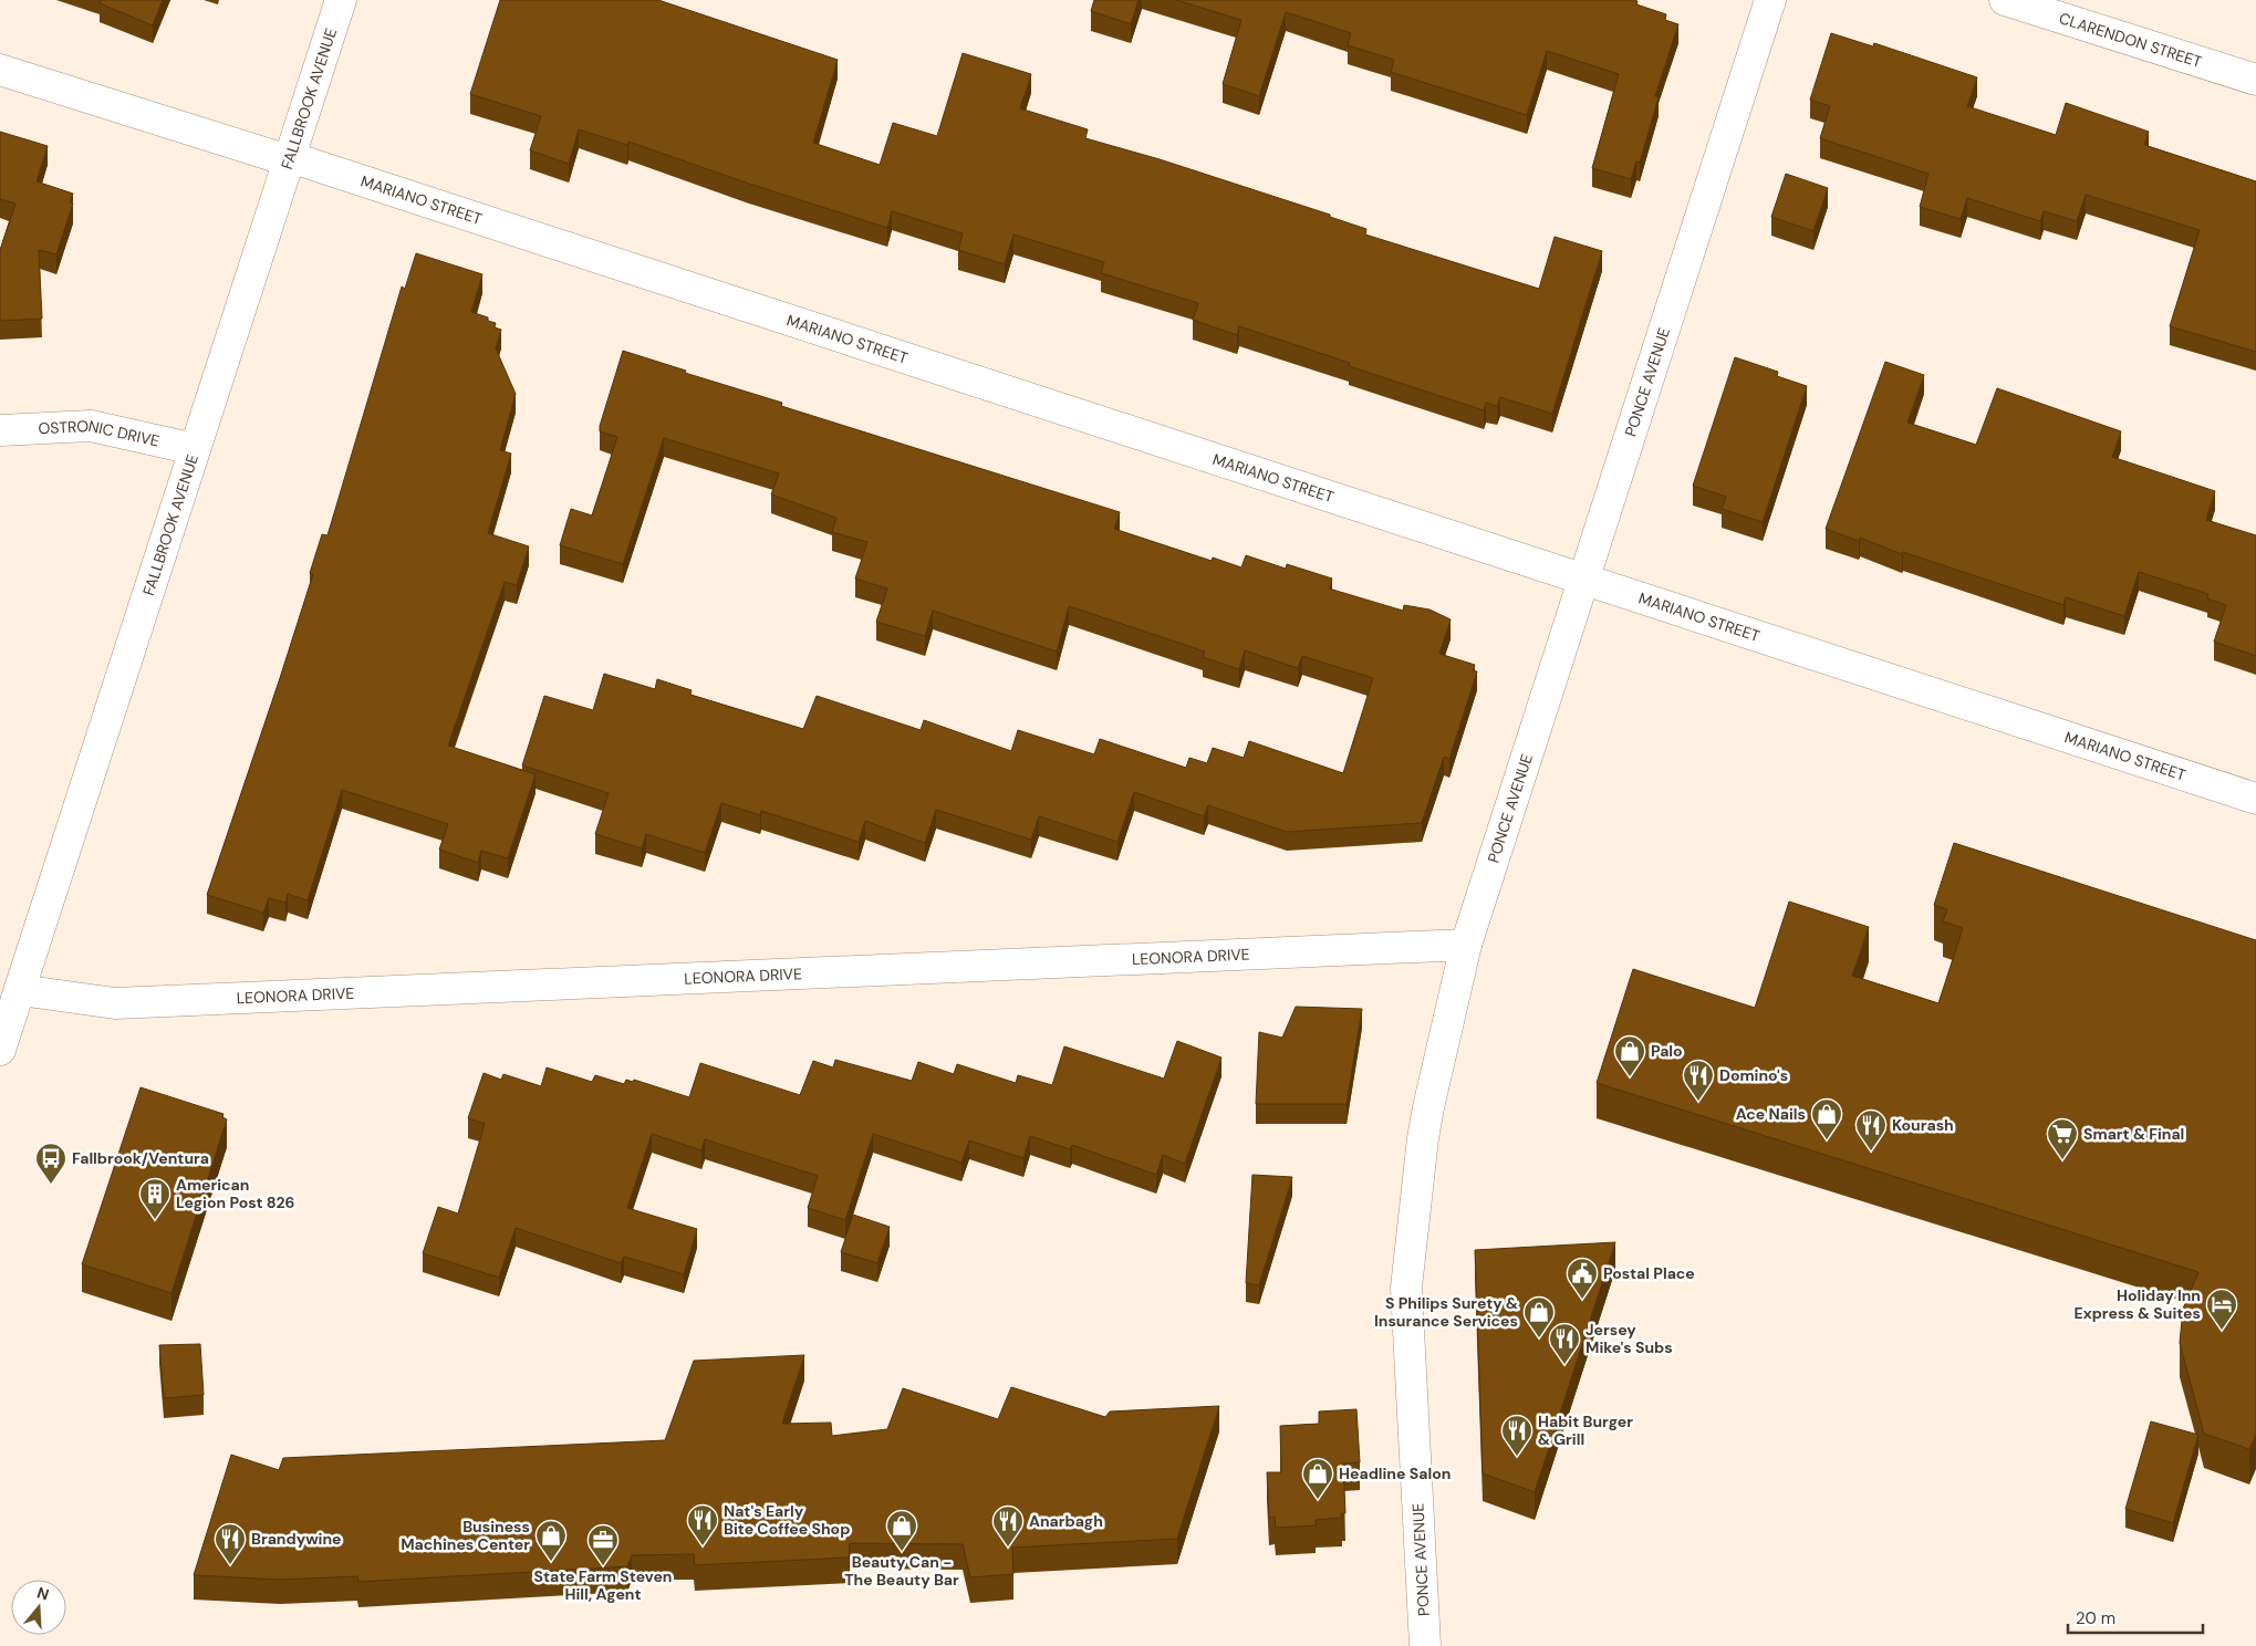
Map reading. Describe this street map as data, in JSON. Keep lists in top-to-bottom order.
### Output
{
  "streets": {
    "street": [
      "CLARENDON STREET",
      "FALLBROOK AVENUE",
      "MARIANO STREET",
      "PONCE AVENUE",
      "OSTRONIC DRIVE",
      "LEONORA DRIVE"
    ]
  },
  "crossings": [
    ["FALLBROOK AVENUE", "MARIANO STREET"],
    ["FALLBROOK AVENUE", "OSTRONIC DRIVE"],
    ["FALLBROOK AVENUE", "LEONORA DRIVE"],
    ["MARIANO STREET", "PONCE AVENUE"],
    ["PONCE AVENUE", "LEONORA DRIVE"]
  ],
  "places": {
    "shop": [
      "Palo",
      "Ace Nails",
      "S Philips Surety & Insurance Services",
      "Headline Salon",
      "Beauty Can - The Beauty Bar",
      "Business Machines Center"
    ],
    "restaurant": [
      "Domino's",
      "Kourash",
      "Jersey Mike's Subs",
      "Habit Burger & Grill",
      "Nat's Early Bite Coffee Shop",
      "Anarbagh",
      "Brandywine"
    ],
    "supermarket": ["Smart & Final"],
    "bus stop": ["Fallbrook/Ventura"],
    "building": ["American Legion Post 826"],
    "public building": ["Postal Place"],
    "hotel": ["Holiday Inn Express & Suites"],
    "office": ["State Farm Steven Hill, Agent"]
  },
  "scale_bar": "20 m",
  "north": "top"
}
